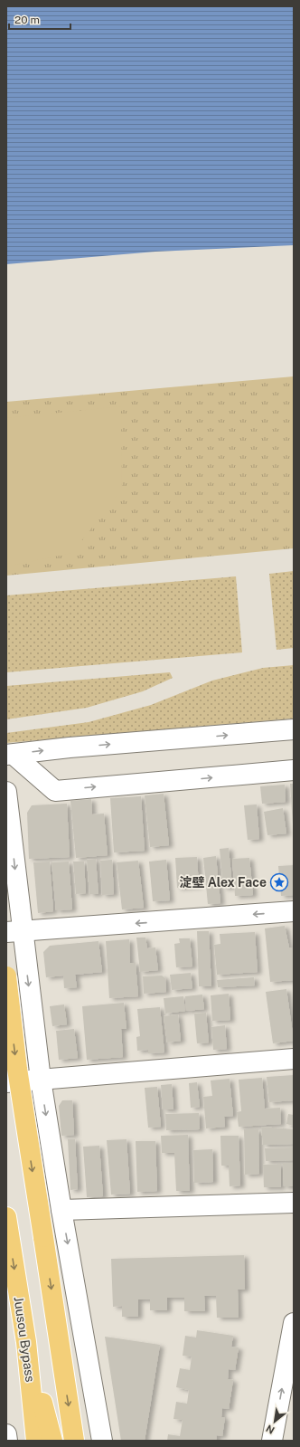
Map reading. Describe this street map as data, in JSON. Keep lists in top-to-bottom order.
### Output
{
  "streets": {
    "highway": ["Juusou Bypass"]
  },
  "places": {
    "place": ["淀壁 Alex Face"]
  },
  "scale_bar": "20 m",
  "north": "bottom left"
}
